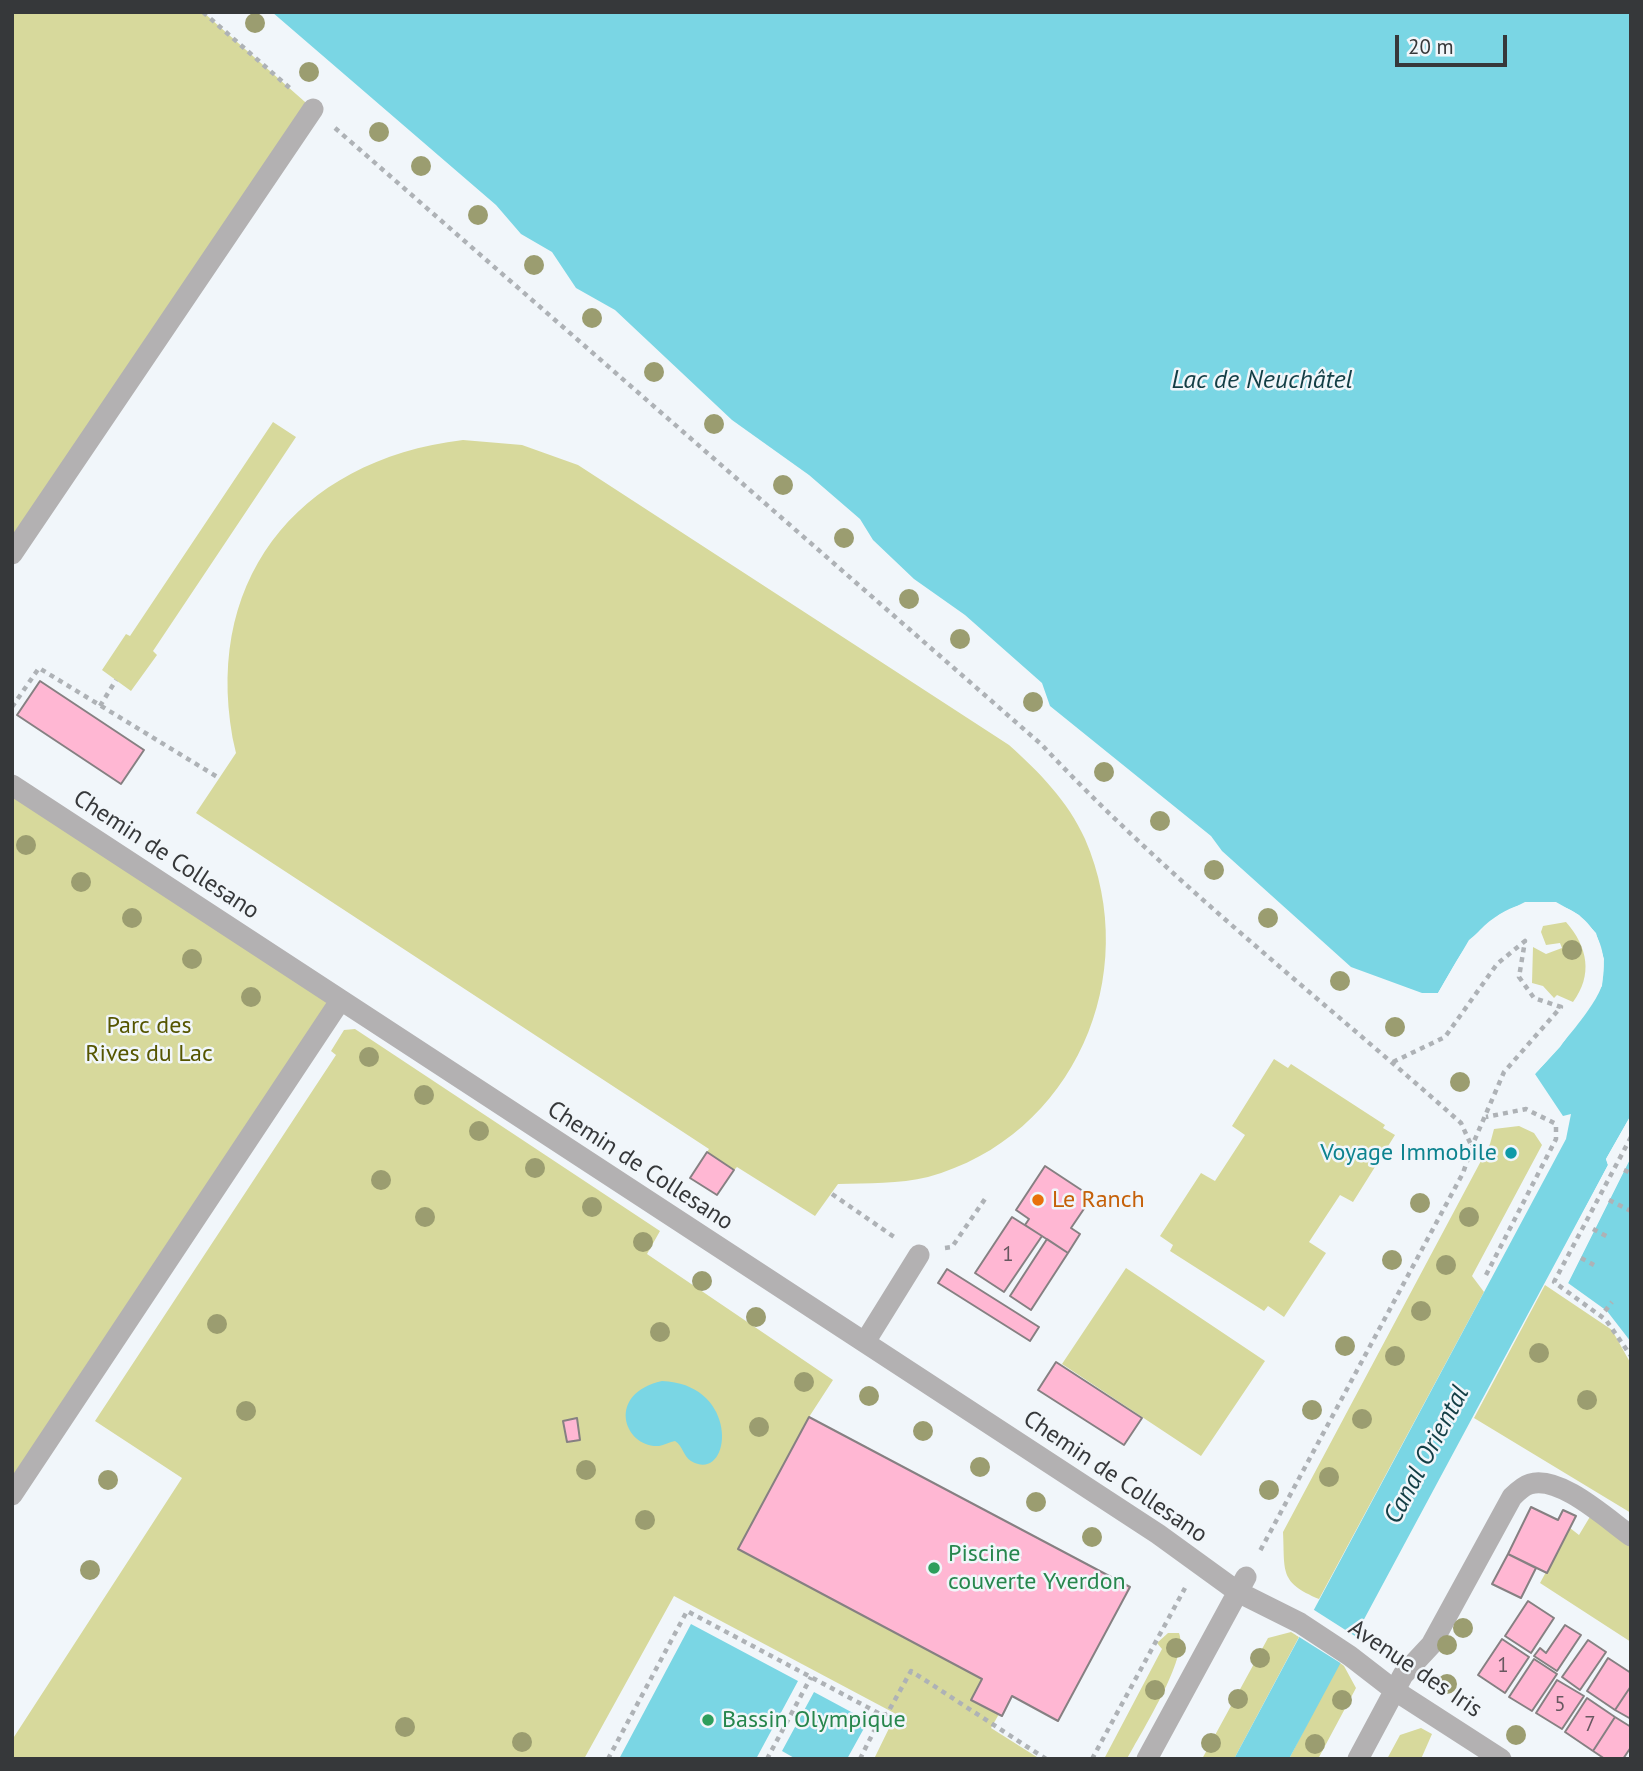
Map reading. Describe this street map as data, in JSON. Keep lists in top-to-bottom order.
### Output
{
  "streets": {
    "street": ["Chemin de Collesano", "Avenue des Iris"]
  },
  "crossings": [
    ["Chemin de Collesano", "Avenue des Iris"]
  ],
  "water": ["Lac de Neuchâtel", "Canal Oriental"],
  "parks": ["Parc des Rives du Lac"],
  "places": [
    "Voyage Immobile",
    "Le Ranch",
    "Piscine couverte Yverdon",
    "Bassin Olympique"
  ],
  "house_numbers": [
    "1",
    "1",
    "5",
    "7"
  ],
  "scale_bar": "20 m"
}
